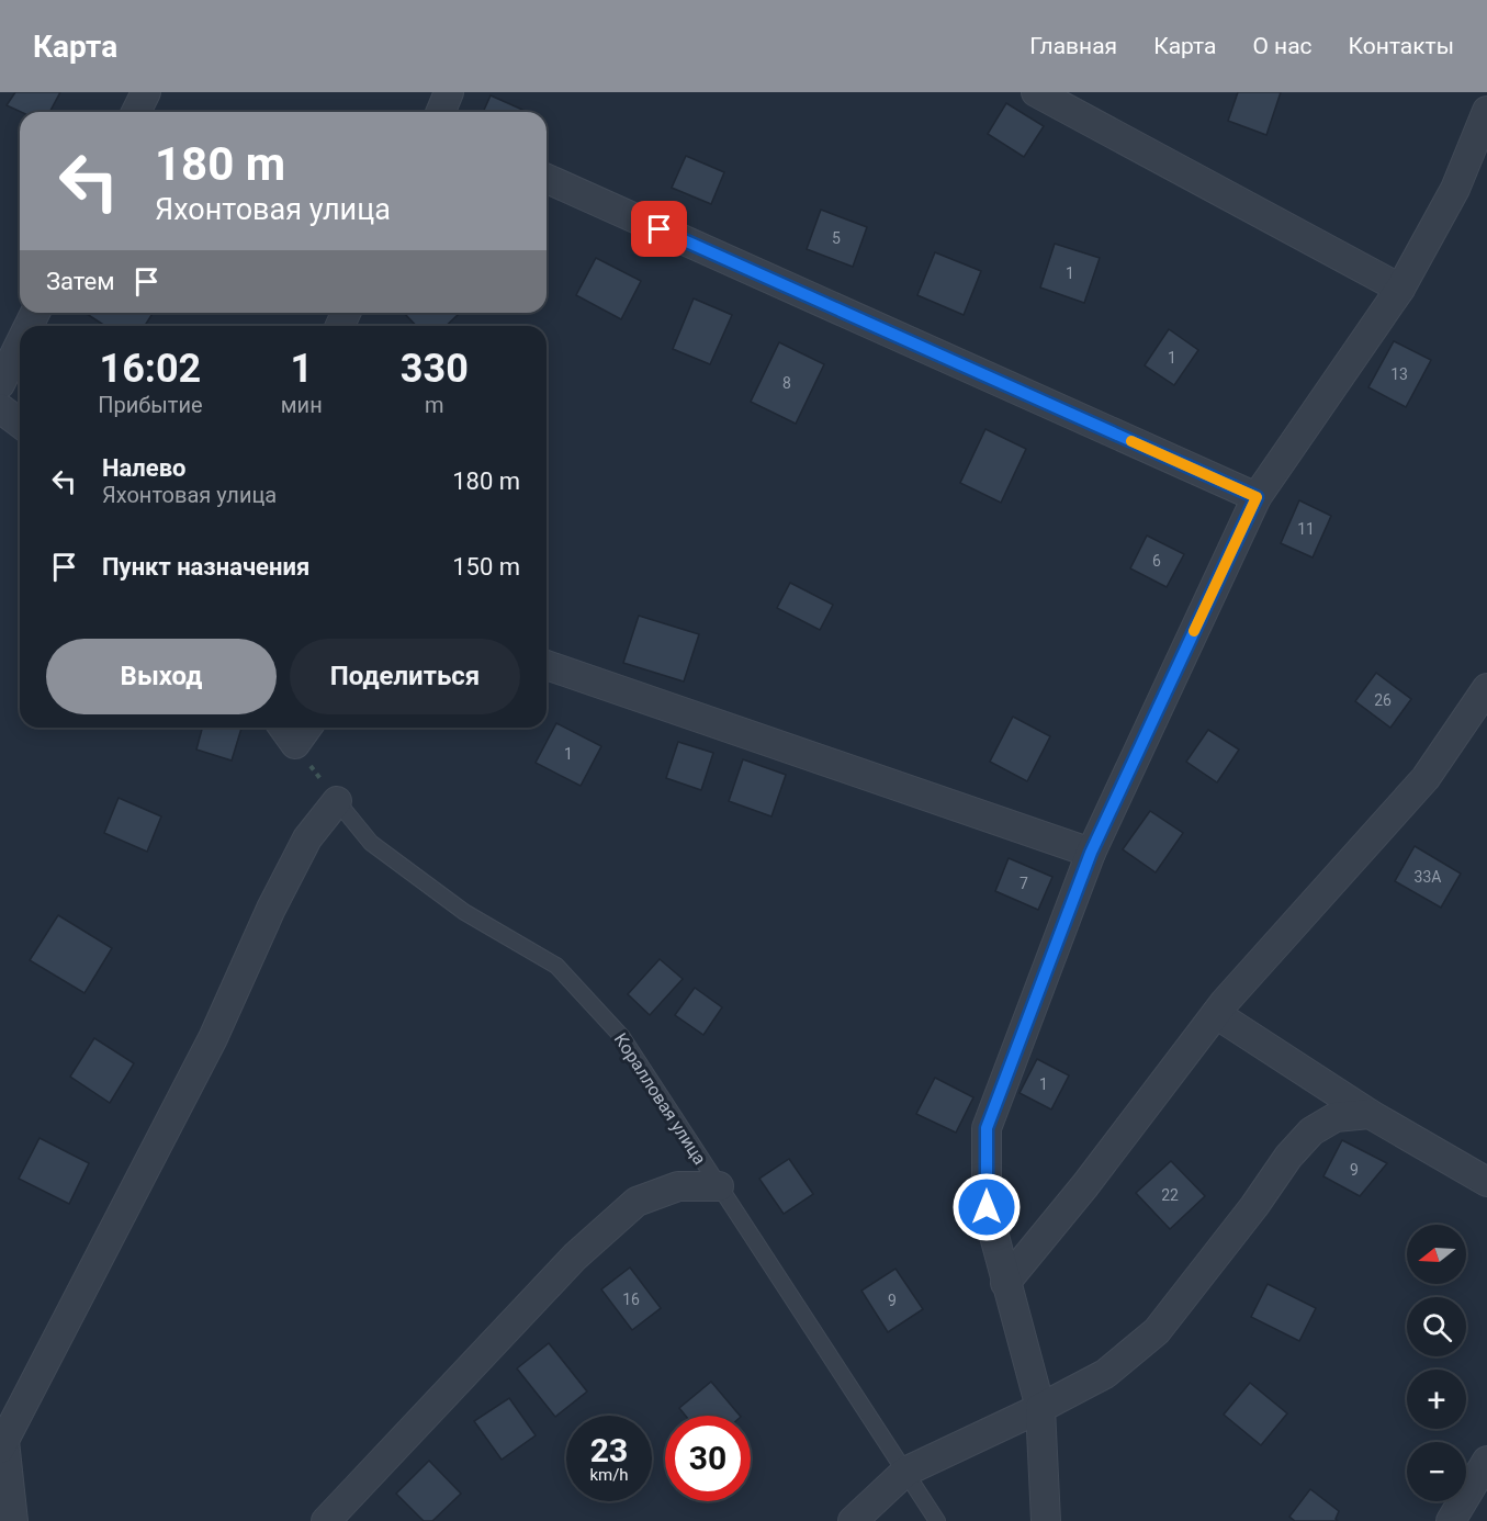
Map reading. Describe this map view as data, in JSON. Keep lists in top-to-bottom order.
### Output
{
  "streets": {
    "lane": ["Коралловая улица"]
  },
  "house_numbers": [
    "5",
    "1",
    "1",
    "13",
    "8",
    "11",
    "6",
    "26",
    "1",
    "33А",
    "7",
    "1",
    "9",
    "22",
    "16",
    "9"
  ],
  "north": "left",
  "page": {
    "header": "Карта",
    "nav": [
      "Главная",
      "Карта",
      "О нас",
      "Контакты"
    ],
    "turn": ["180 m", "Яхонтовая улица"],
    "then": "Затем",
    "eta": [
      "16:02",
      "Прибытие",
      "1",
      "мин",
      "330",
      "m"
    ],
    "list": [
      {
        "name": "Налево",
        "note": "Яхонтовая улица",
        "value": "180 m"
      },
      {
        "name": "Пункт назначения",
        "value": "150 m"
      }
    ],
    "buttons": ["Выход", "Поделиться"],
    "map_buttons": ["+", "−"],
    "speed": "23 km/h",
    "limit": "30"
  }
}
